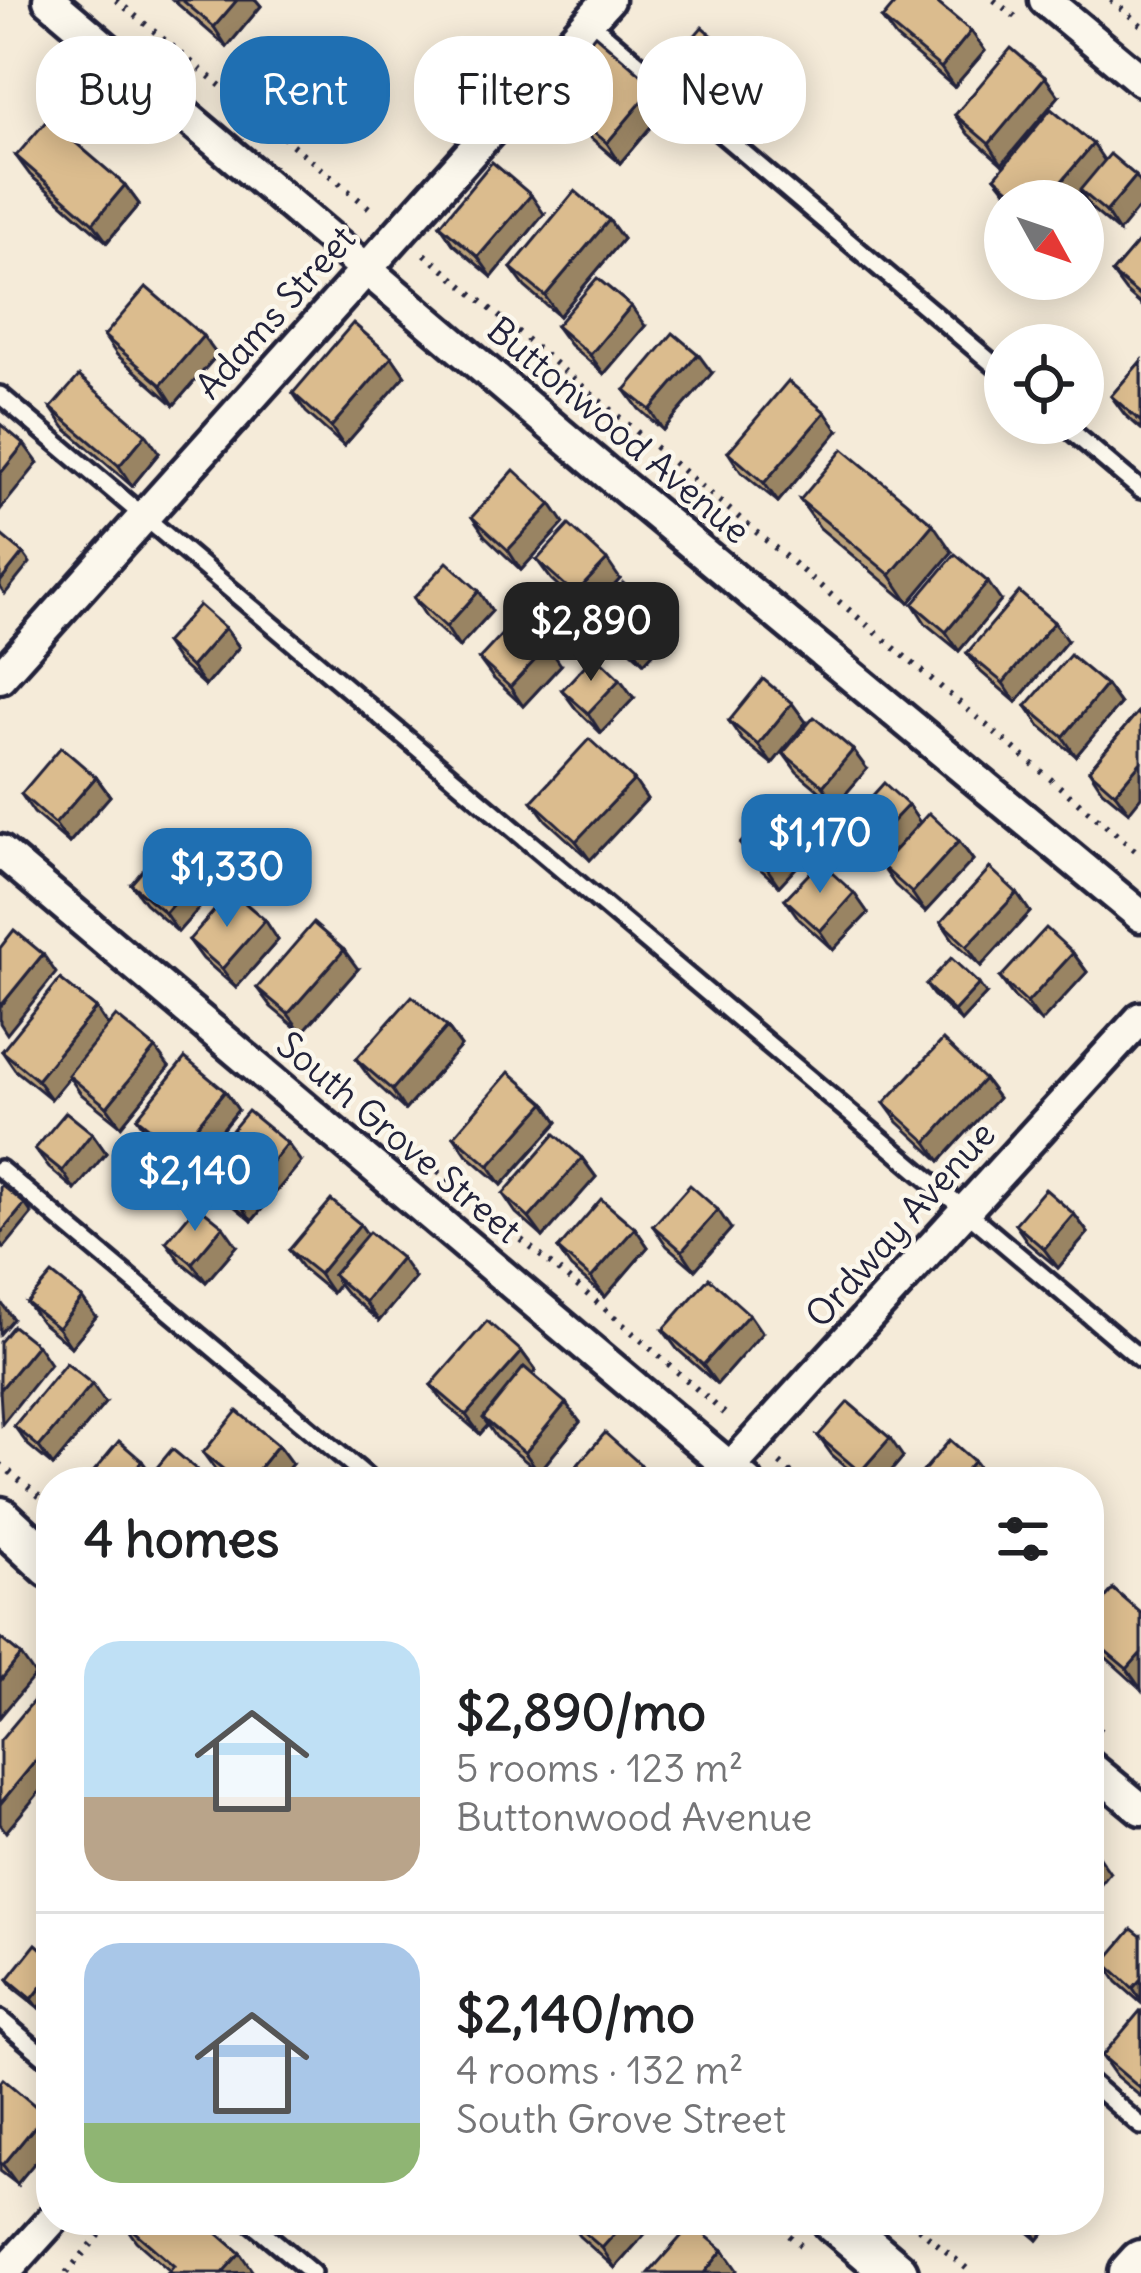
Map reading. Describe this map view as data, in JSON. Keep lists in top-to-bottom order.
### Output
{
  "streets": {
    "street": [
      "Adams Street",
      "Buttonwood Avenue",
      "South Grove Street",
      "Ordway Avenue"
    ]
  },
  "crossings": [
    ["Adams Street", "Buttonwood Avenue"]
  ],
  "north": "bottom right",
  "page": {
    "chip": [
      "Buy",
      "Rent",
      "Filters",
      "New"
    ],
    "price": [
      "$2,890",
      "$1,170",
      "$1,330",
      "$2,140"
    ],
    "heading": "4 homes",
    "list": [
      {
        "name": "$2,890/mo",
        "note": "5 rooms · 123 m² · Buttonwood Avenue"
      },
      {
        "name": "$2,140/mo",
        "note": "4 rooms · 132 m² · South Grove Street"
      }
    ]
  }
}
